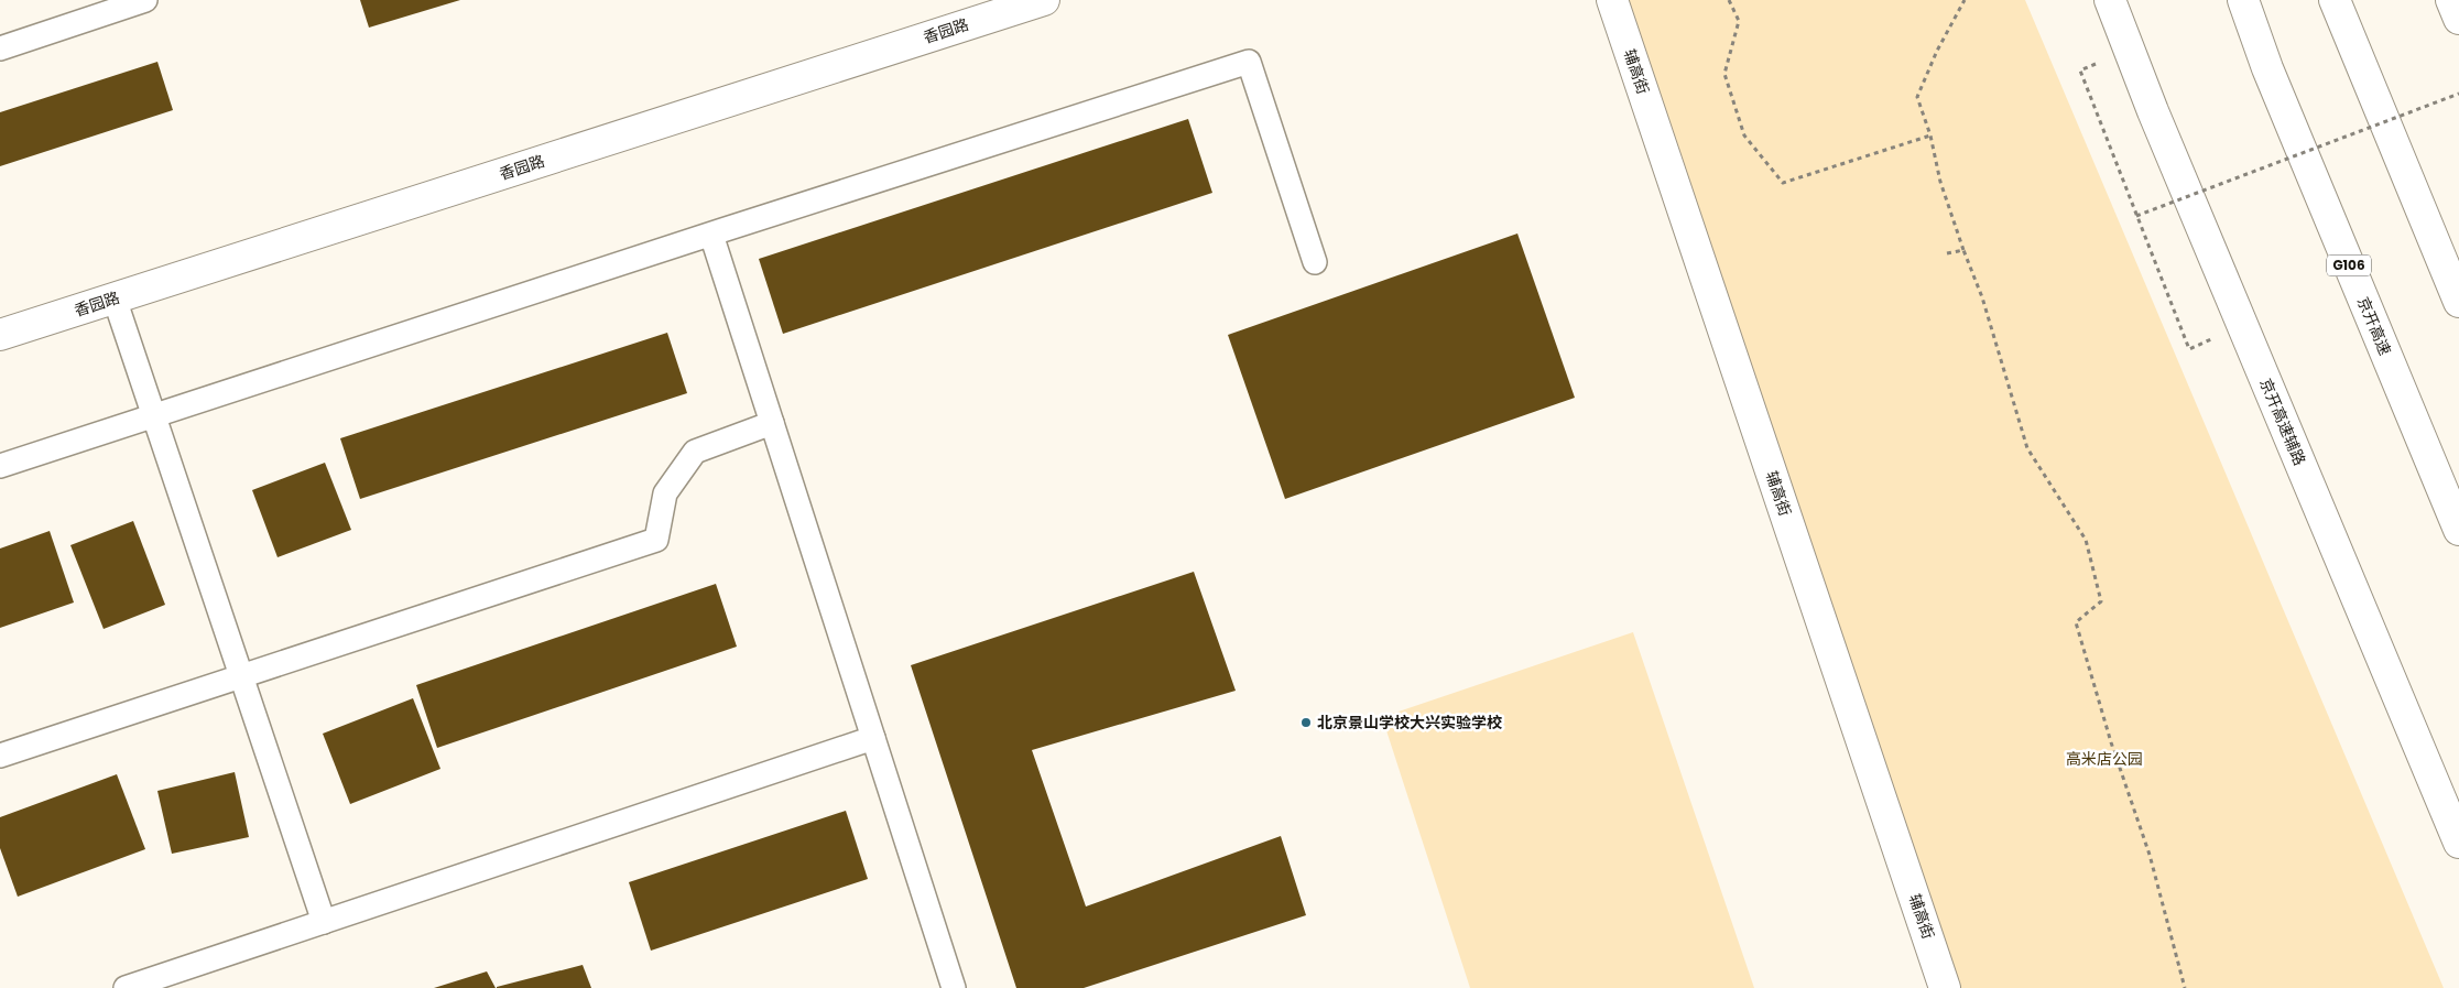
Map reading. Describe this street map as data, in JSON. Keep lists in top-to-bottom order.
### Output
{
  "streets": {
    "main road": [
      "香园路",
      "辅高街",
      "G106",
      "京开高速",
      "京开高速辅路"
    ]
  },
  "parks": ["高米店公园"],
  "places": ["北京景山学校大兴实验学校"]
}
